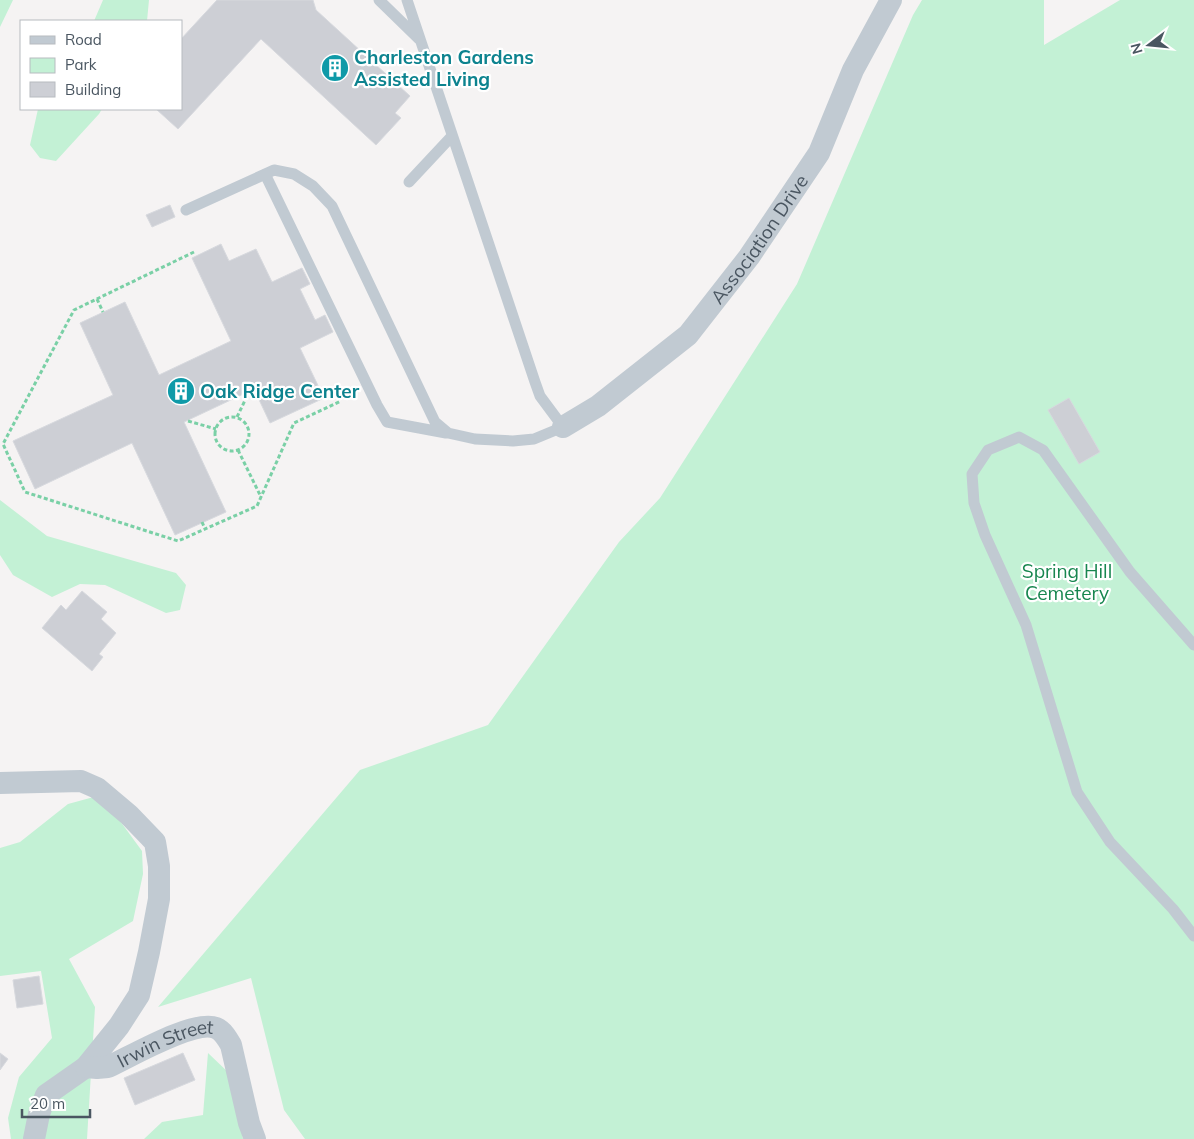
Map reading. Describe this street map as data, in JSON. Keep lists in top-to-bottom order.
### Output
{
  "streets": {
    "street": ["Association Drive", "Irwin Street"]
  },
  "parks": ["Spring Hill Cemetery"],
  "places": {
    "building": ["Charleston Gardens Assisted Living", "Oak Ridge Center"]
  },
  "legend": ["Road", "Park", "Building"],
  "scale_bar": "20 m",
  "north": "left"
}
